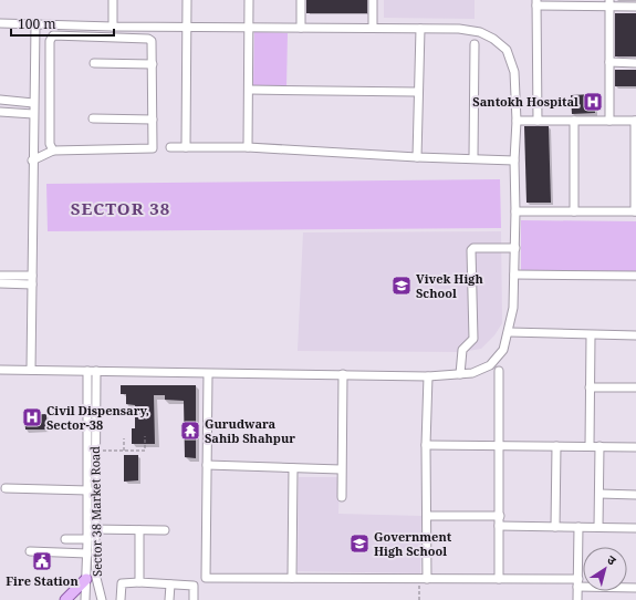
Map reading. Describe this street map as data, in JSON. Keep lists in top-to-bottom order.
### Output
{
  "streets": {
    "street": ["Sector 38 Market Road"]
  },
  "districts": ["SECTOR 38"],
  "places": {
    "hospital": ["Santokh Hospital", "Civil Dispensary, Sector-38"],
    "school or university": ["Vivek High School", "Government High School"],
    "temple": ["Gurudwara Sahib Shahpur"],
    "public building": ["Fire Station"]
  },
  "scale_bar": "100 m",
  "north": "top right"
}
